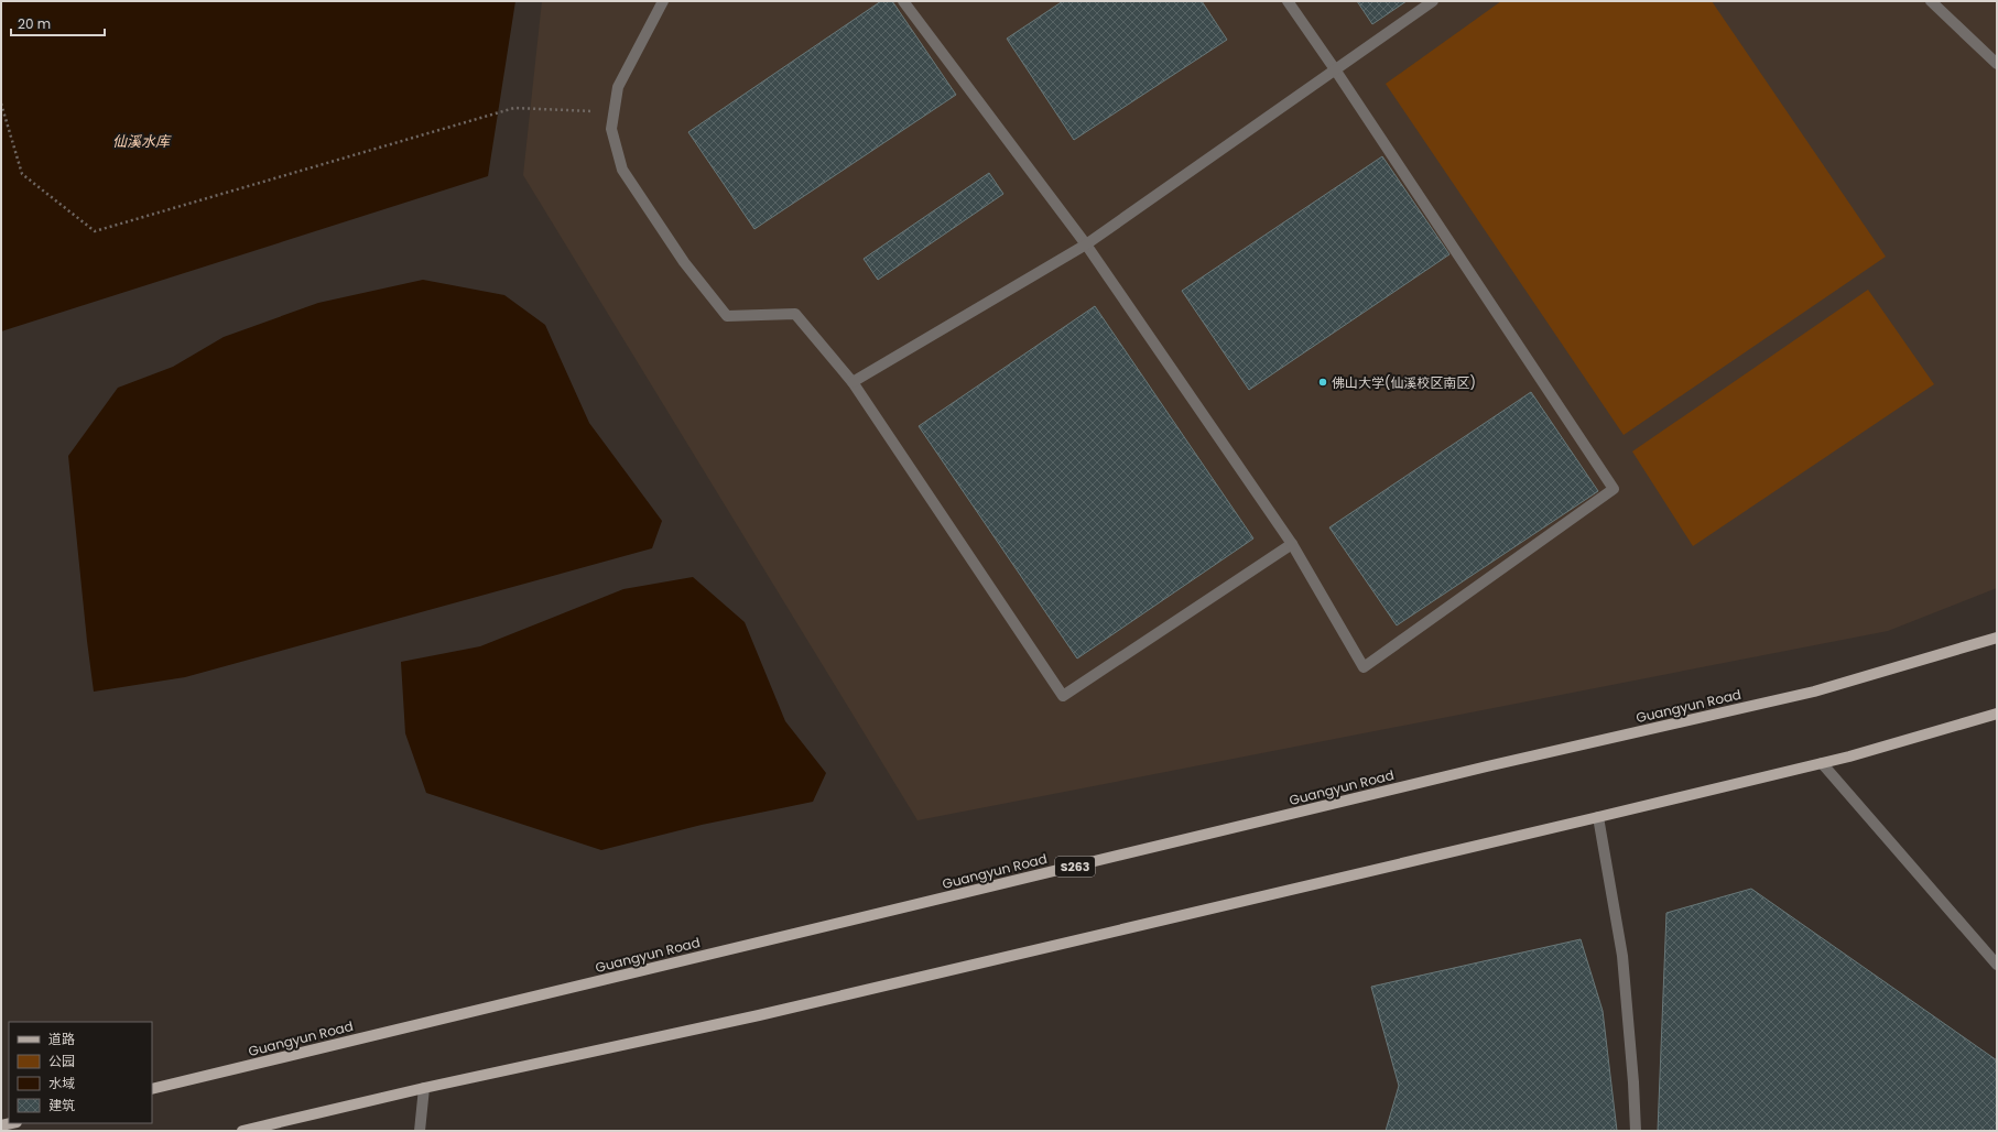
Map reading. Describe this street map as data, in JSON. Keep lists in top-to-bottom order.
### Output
{
  "streets": {
    "main road": ["Guangyun Road", "S263"]
  },
  "water": ["仙溪水库"],
  "places": ["佛山大学(仙溪校区南区)"],
  "legend": [
    "道路",
    "公园",
    "水域",
    "建筑"
  ],
  "scale_bar": "20 m"
}
